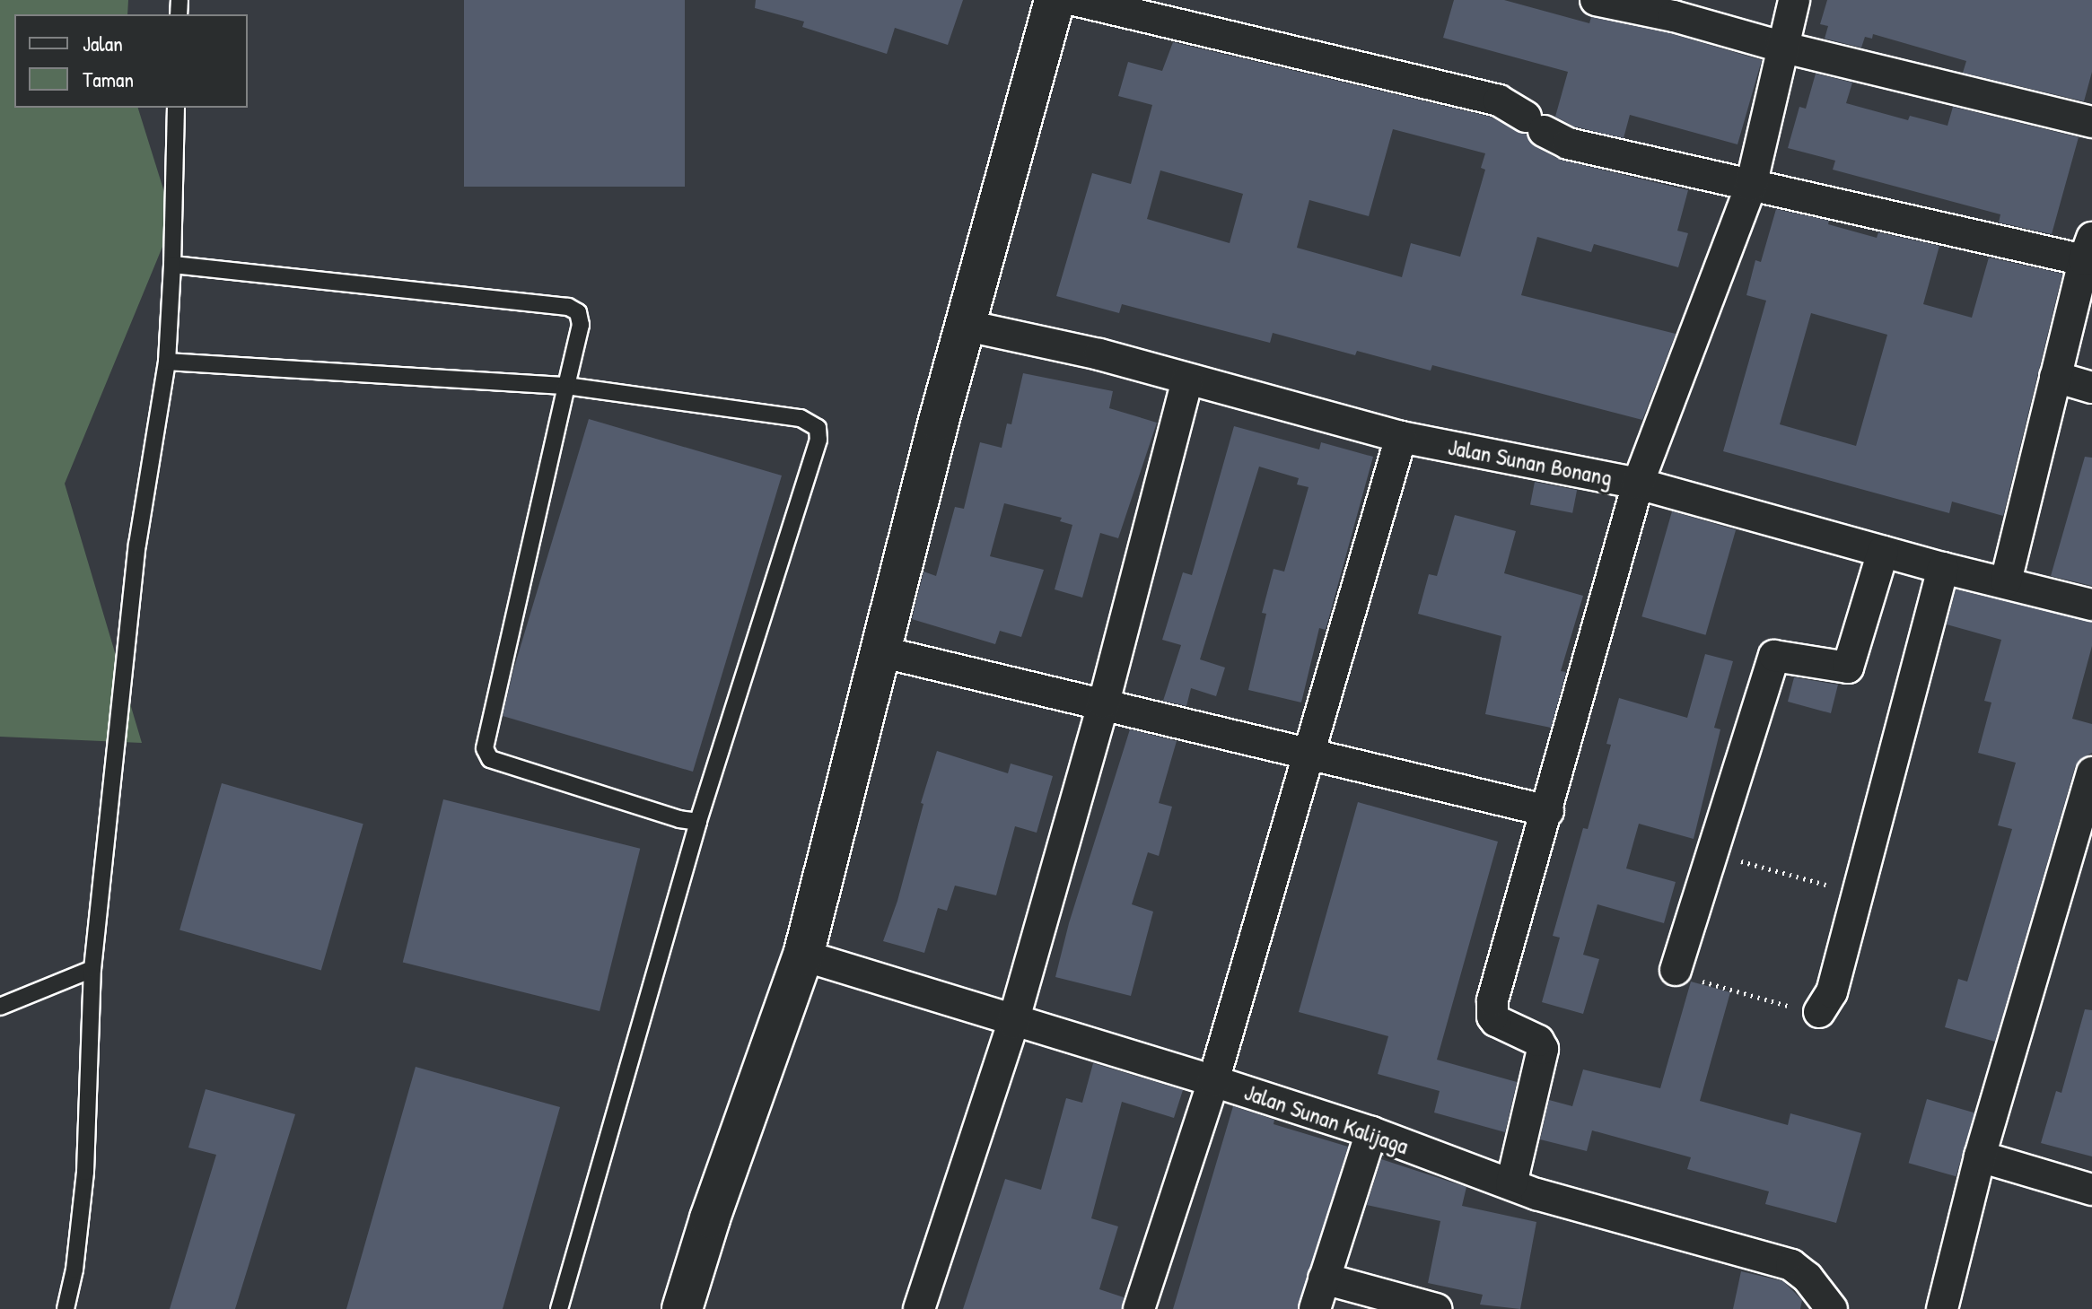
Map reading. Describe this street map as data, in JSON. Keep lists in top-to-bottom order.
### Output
{
  "streets": {
    "street": ["Jalan Sunan Bonang", "Jalan Sunan Kalijaga"]
  },
  "legend": ["Jalan", "Taman"]
}
